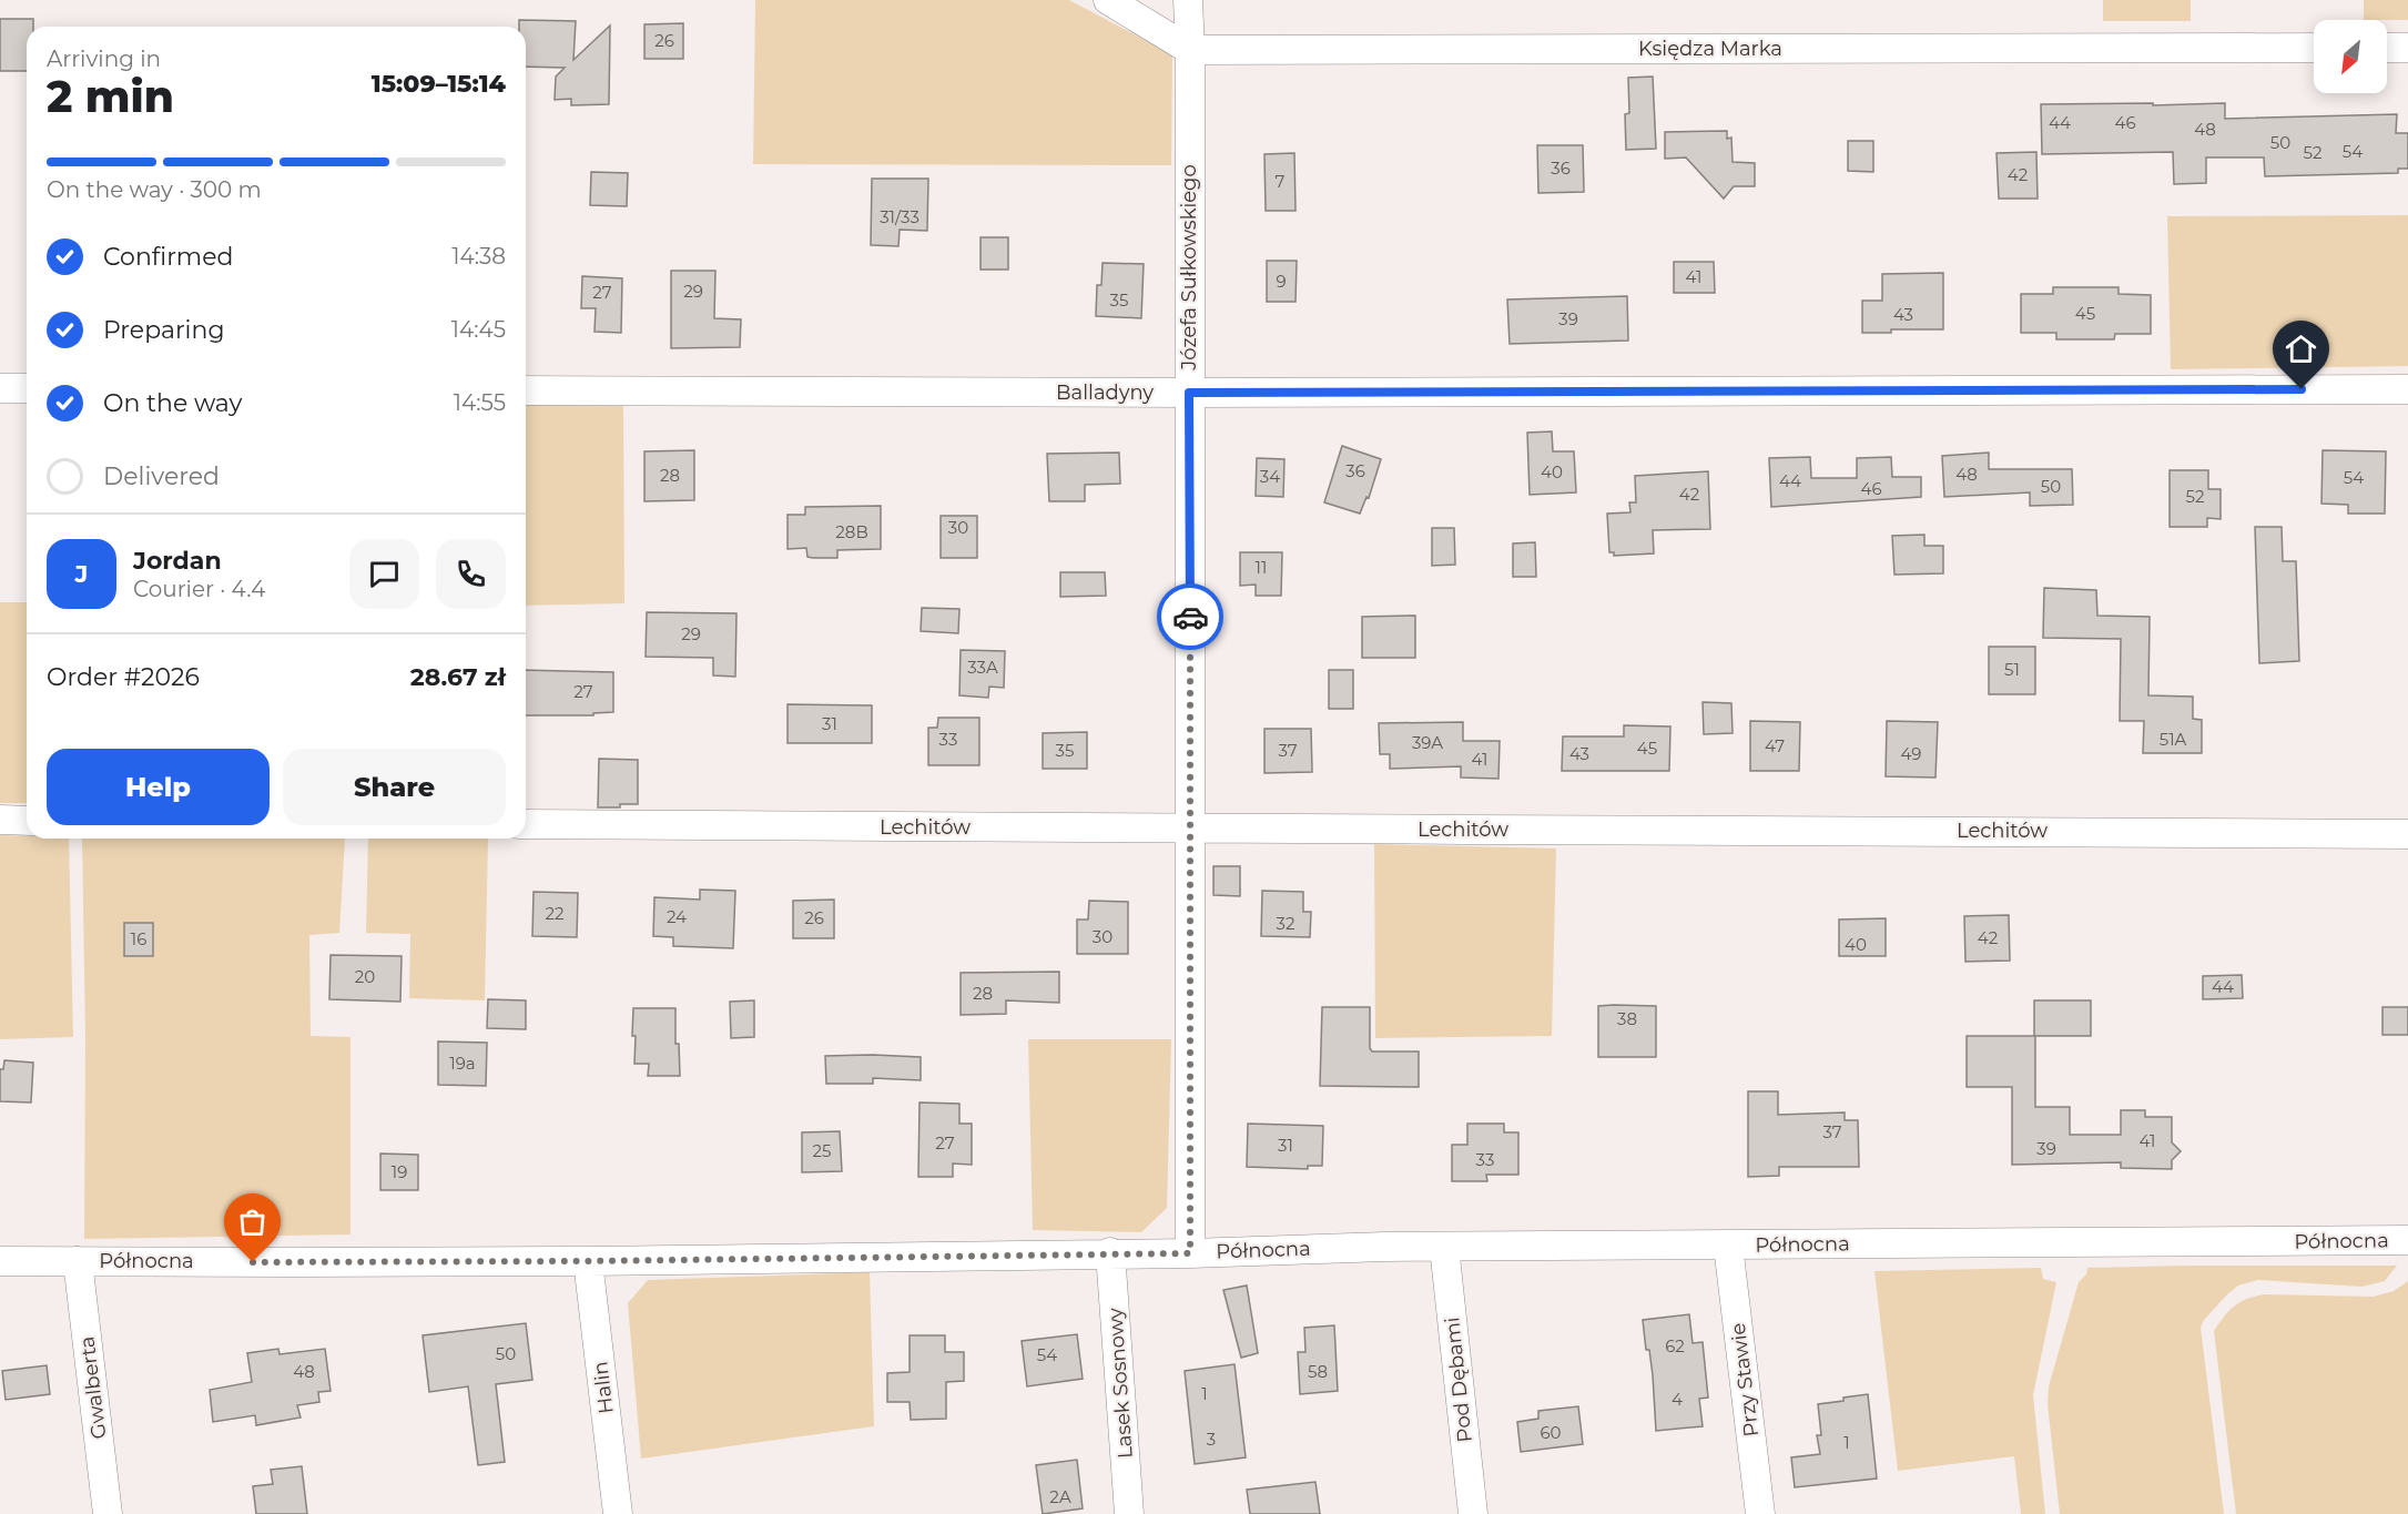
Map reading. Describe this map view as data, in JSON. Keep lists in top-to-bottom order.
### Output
{
  "streets": {
    "street": [
      "Księdza Marka",
      "Józefa Sułkowskiego",
      "Balladyny",
      "Lechitów",
      "Północna",
      "Pod Dębami",
      "Przy Stawie",
      "Lasek Sosnowy",
      "Gwalberta",
      "Halin"
    ]
  },
  "crossings": [
    ["Księdza Marka", "Józefa Sułkowskiego"],
    ["Józefa Sułkowskiego", "Balladyny"],
    ["Józefa Sułkowskiego", "Lechitów"],
    ["Józefa Sułkowskiego", "Północna"],
    ["Północna", "Pod Dębami"],
    ["Północna", "Przy Stawie"],
    ["Północna", "Lasek Sosnowy"],
    ["Północna", "Gwalberta"],
    ["Północna", "Halin"]
  ],
  "house_numbers": [
    "26",
    "44",
    "46",
    "48",
    "50",
    "54",
    "52",
    "36",
    "42",
    "7",
    "31/33",
    "41",
    "9",
    "29",
    "27",
    "35",
    "45",
    "43",
    "39",
    "36",
    "40",
    "48",
    "28",
    "34",
    "54",
    "44",
    "50",
    "46",
    "42",
    "52",
    "30",
    "28B",
    "11",
    "29",
    "33A",
    "51",
    "27",
    "31",
    "33",
    "51A",
    "39A",
    "47",
    "45",
    "35",
    "37",
    "43",
    "49",
    "41",
    "22",
    "24",
    "26",
    "32",
    "30",
    "42",
    "16",
    "40",
    "20",
    "44",
    "28",
    "38",
    "19a",
    "37",
    "41",
    "27",
    "31",
    "39",
    "25",
    "33",
    "19",
    "62",
    "50",
    "54",
    "48",
    "58",
    "1",
    "4",
    "60",
    "3",
    "1",
    "2A"
  ],
  "north": "bottom left",
  "page": {
    "heading": ["2 min", "Arriving in", "15:09–15:14"],
    "panel": [
      "Jordan",
      "Courier · 4.4",
      "Order #2026",
      "28.67 zł"
    ],
    "bar": "On the way · 300 m",
    "list": [
      ["Confirmed", "14:38"],
      ["Preparing", "14:45"],
      ["On the way", "14:55"],
      "Delivered"
    ],
    "round": "J",
    "buttons": ["Help", "Share"]
  }
}
